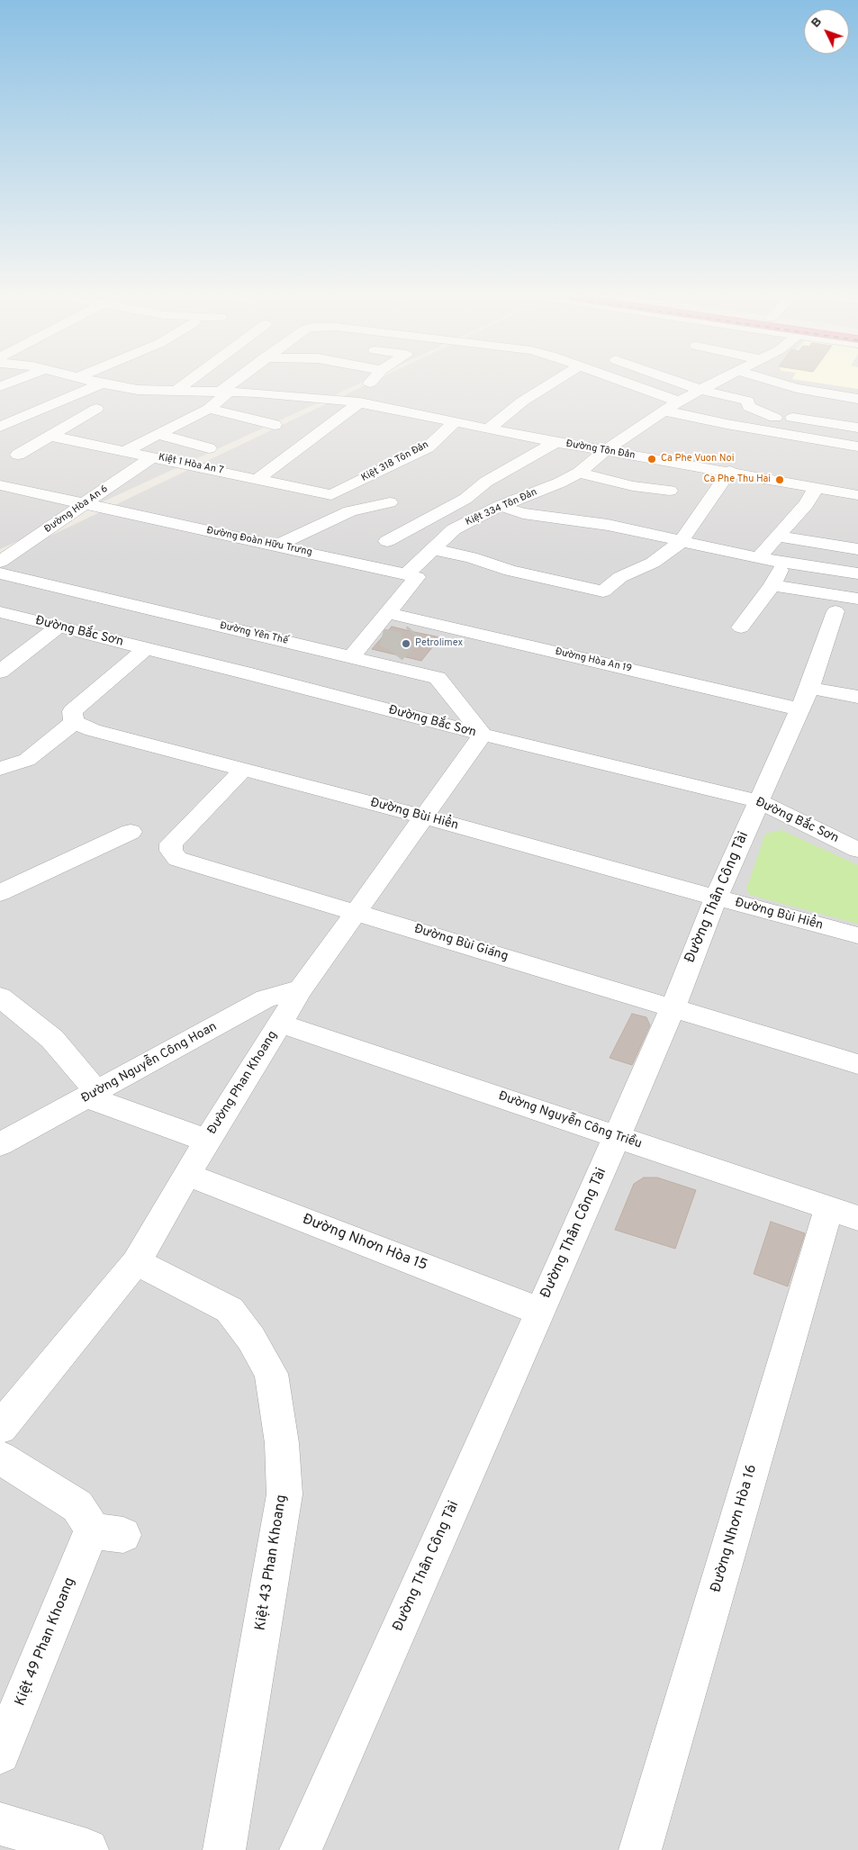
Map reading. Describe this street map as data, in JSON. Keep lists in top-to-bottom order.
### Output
{
  "streets": {
    "street": [
      "Đường Tôn Đản",
      "Kiệt 318 Tôn Đản",
      "Kiệt 1 Hòa An 7",
      "Kiệt 334 Tôn Đản",
      "Đường Hòa An 6",
      "Đường Đoàn Hữu Trưng",
      "Đường Bắc Sơn",
      "Đường Yên Thế",
      "Đường Hòa An 19",
      "Đường Bùi Hiển",
      "Đường Thân Công Tài",
      "Đường Bùi Giáng",
      "Đường Nguyễn Công Hoan",
      "Đường Phan Khoang",
      "Đường Nguyễn Công Triều",
      "Đường Nhơn Hòa 15",
      "Đường Nhơn Hòa 16",
      "Kiệt 43 Phan Khoang",
      "Kiệt 49 Phan Khoang"
    ]
  },
  "crossings": [
    ["Đường Tôn Đản", "Kiệt 318 Tôn Đản"],
    ["Đường Tôn Đản", "Kiệt 334 Tôn Đản"],
    ["Kiệt 318 Tôn Đản", "Kiệt 1 Hòa An 7"],
    ["Kiệt 1 Hòa An 7", "Đường Hòa An 6"],
    ["Kiệt 334 Tôn Đản", "Đường Đoàn Hữu Trưng"],
    ["Đường Hòa An 6", "Đường Đoàn Hữu Trưng"],
    ["Đường Bắc Sơn", "Đường Yên Thế"],
    ["Đường Bắc Sơn", "Đường Thân Công Tài"],
    ["Đường Bắc Sơn", "Đường Phan Khoang"],
    ["Đường Yên Thế", "Đường Phan Khoang"],
    ["Đường Hòa An 19", "Đường Thân Công Tài"],
    ["Đường Bùi Hiển", "Đường Thân Công Tài"],
    ["Đường Bùi Hiển", "Đường Bùi Giáng"],
    ["Đường Bùi Hiển", "Đường Phan Khoang"],
    ["Đường Thân Công Tài", "Đường Bùi Giáng"],
    ["Đường Thân Công Tài", "Đường Nguyễn Công Triều"],
    ["Đường Thân Công Tài", "Đường Nhơn Hòa 15"],
    ["Đường Bùi Giáng", "Đường Phan Khoang"],
    ["Đường Nguyễn Công Hoan", "Đường Phan Khoang"],
    ["Đường Phan Khoang", "Đường Nguyễn Công Triều"],
    ["Đường Phan Khoang", "Đường Nhơn Hòa 15"],
    ["Đường Phan Khoang", "Kiệt 43 Phan Khoang"],
    ["Đường Nguyễn Công Triều", "Đường Nhơn Hòa 16"]
  ],
  "places": ["Ca Phe Vuon Noi", "Ca Phe Thu Hai", "Petrolimex"],
  "north": "top left"
}
